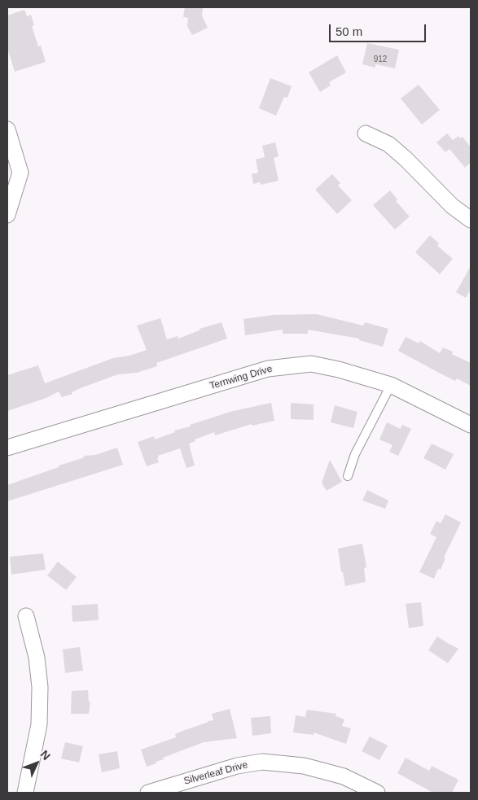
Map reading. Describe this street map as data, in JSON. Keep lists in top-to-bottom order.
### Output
{
  "streets": {
    "street": ["Ternwing Drive", "Silverleaf Drive"]
  },
  "house_numbers": ["912"],
  "scale_bar": "50 m",
  "north": "top right"
}
